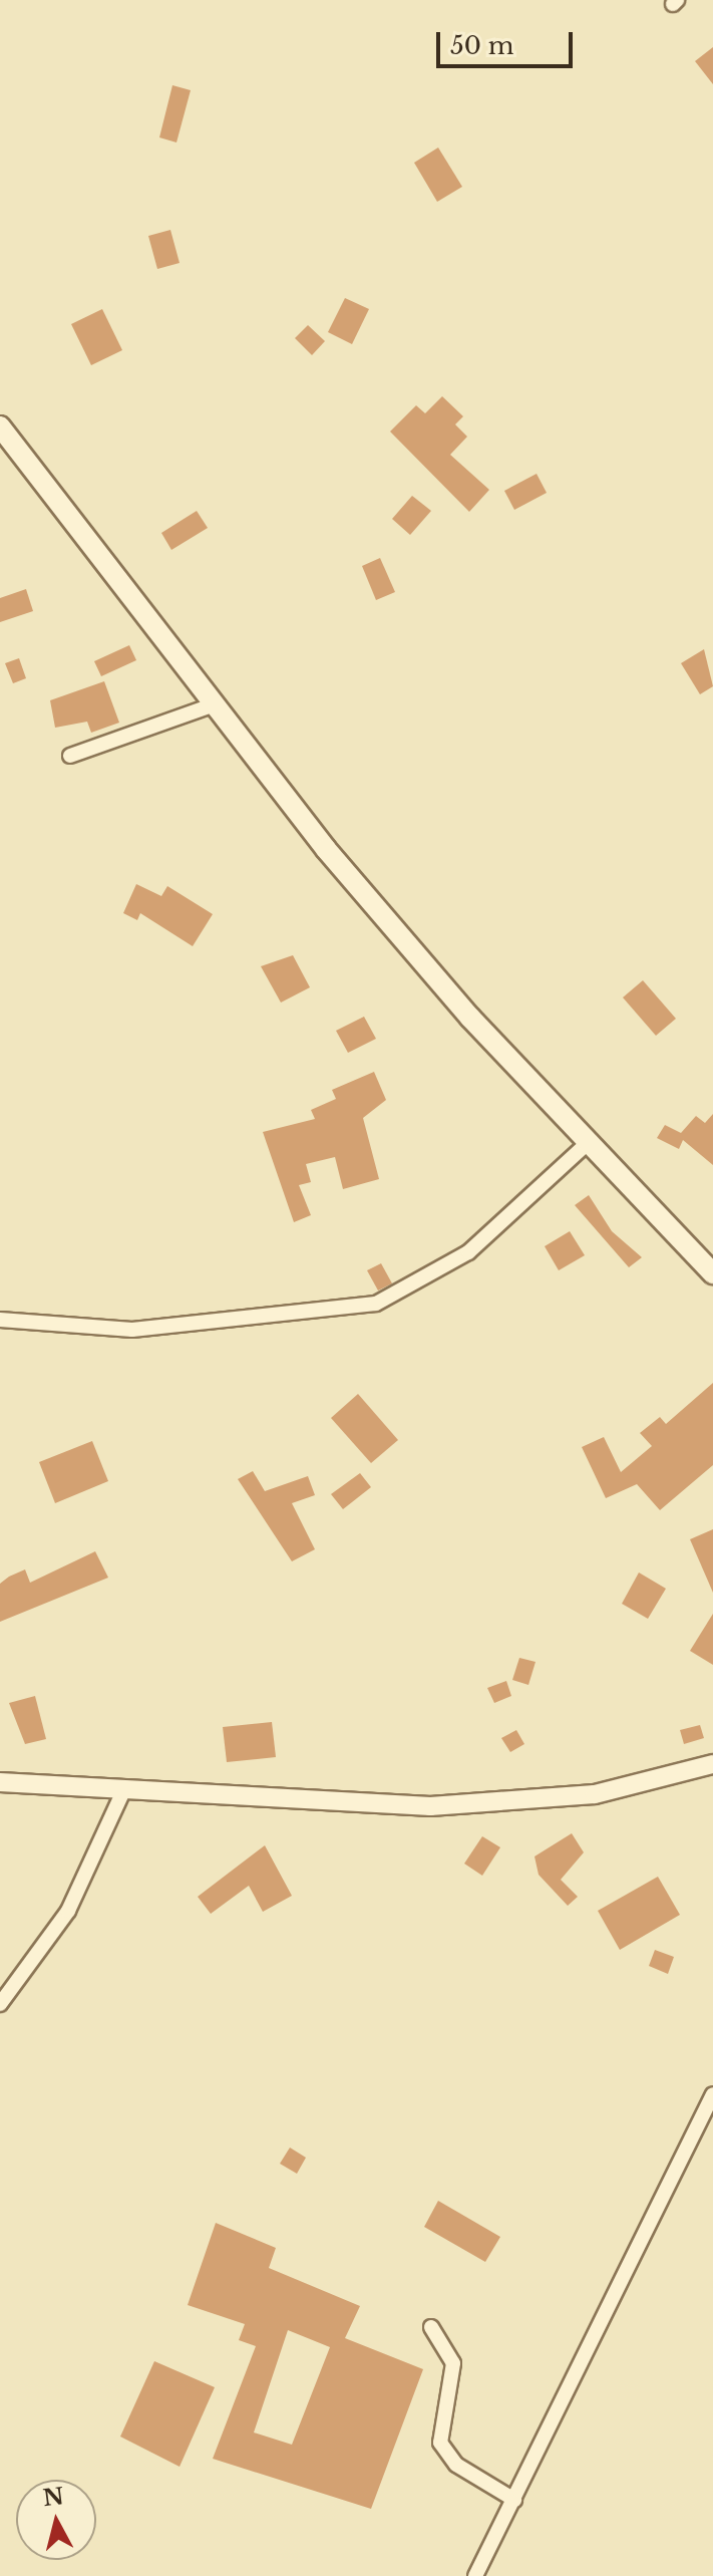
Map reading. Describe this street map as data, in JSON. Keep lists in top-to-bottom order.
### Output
{
  "scale_bar": "50 m",
  "north": "top"
}
